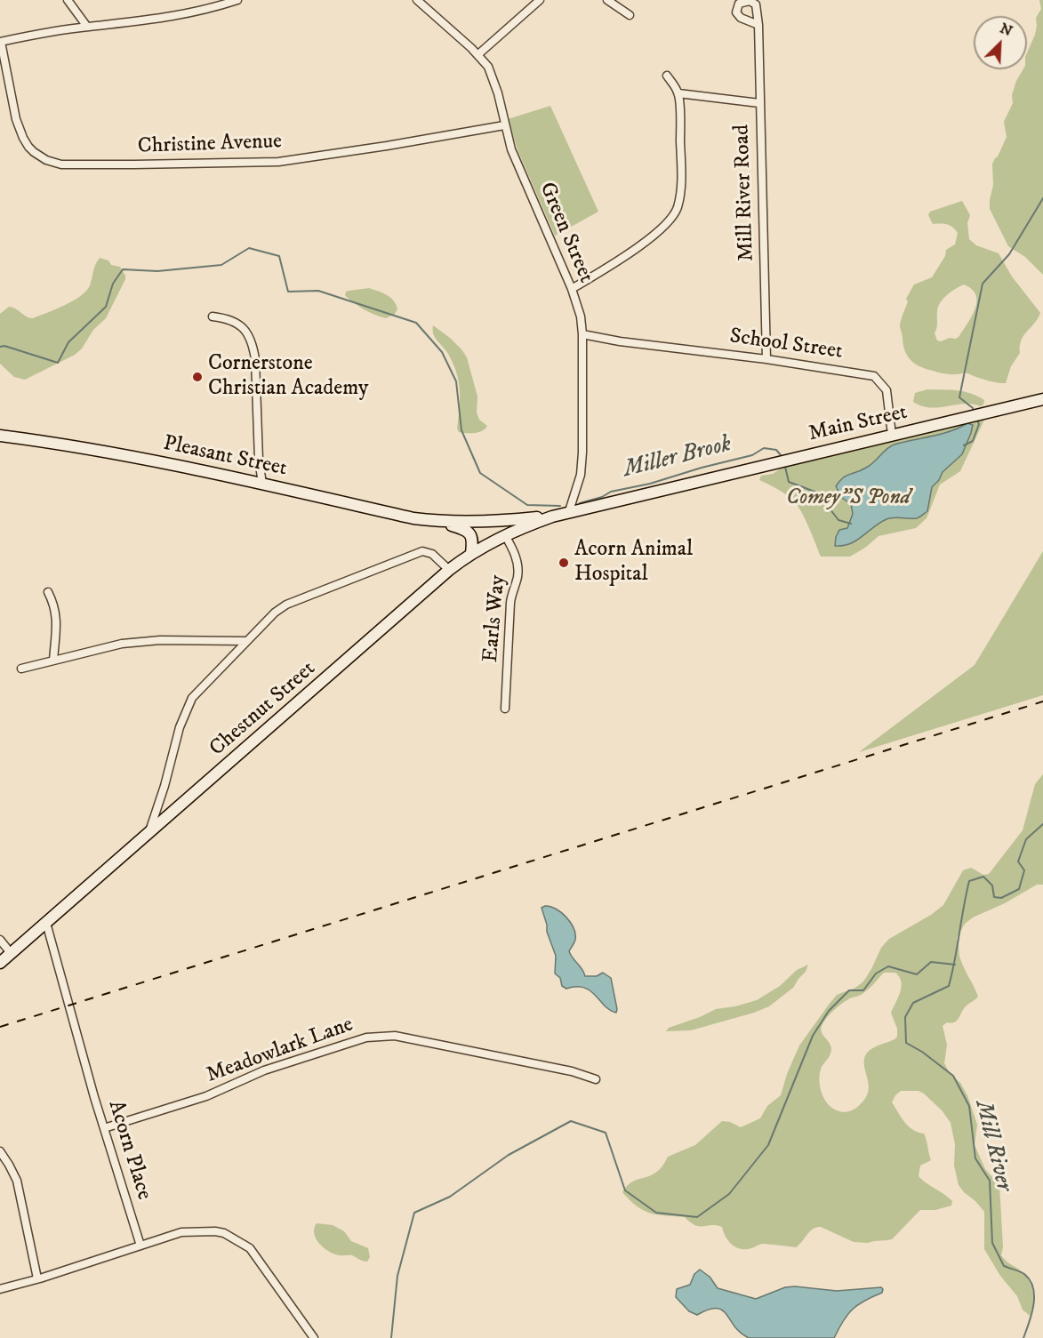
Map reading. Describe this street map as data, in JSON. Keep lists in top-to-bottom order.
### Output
{
  "streets": {
    "main road": ["Main Street", "Pleasant Street", "Chestnut Street"],
    "street": [
      "Christine Avenue",
      "Mill River Road",
      "Green Street",
      "School Street",
      "Earls Way",
      "Meadowlark Lane",
      "Acorn Place"
    ]
  },
  "crossings": [
    ["Christine Avenue", "Green Street"],
    ["Mill River Road", "School Street"],
    ["Green Street", "School Street"],
    ["Green Street", "Main Street"],
    ["Green Street", "Chestnut Street"],
    ["School Street", "Main Street"],
    ["Main Street", "Chestnut Street"],
    ["Pleasant Street", "Earls Way"],
    ["Pleasant Street", "Chestnut Street"],
    ["Earls Way", "Chestnut Street"],
    ["Chestnut Street", "Acorn Place"],
    ["Meadowlark Lane", "Acorn Place"]
  ],
  "water": ["Miller Brook", "Mill River"],
  "parks": ["Comey\"S Pond"],
  "places": ["Cornerstone Christian Academy", "Acorn Animal Hospital"],
  "north": "top right"
}
